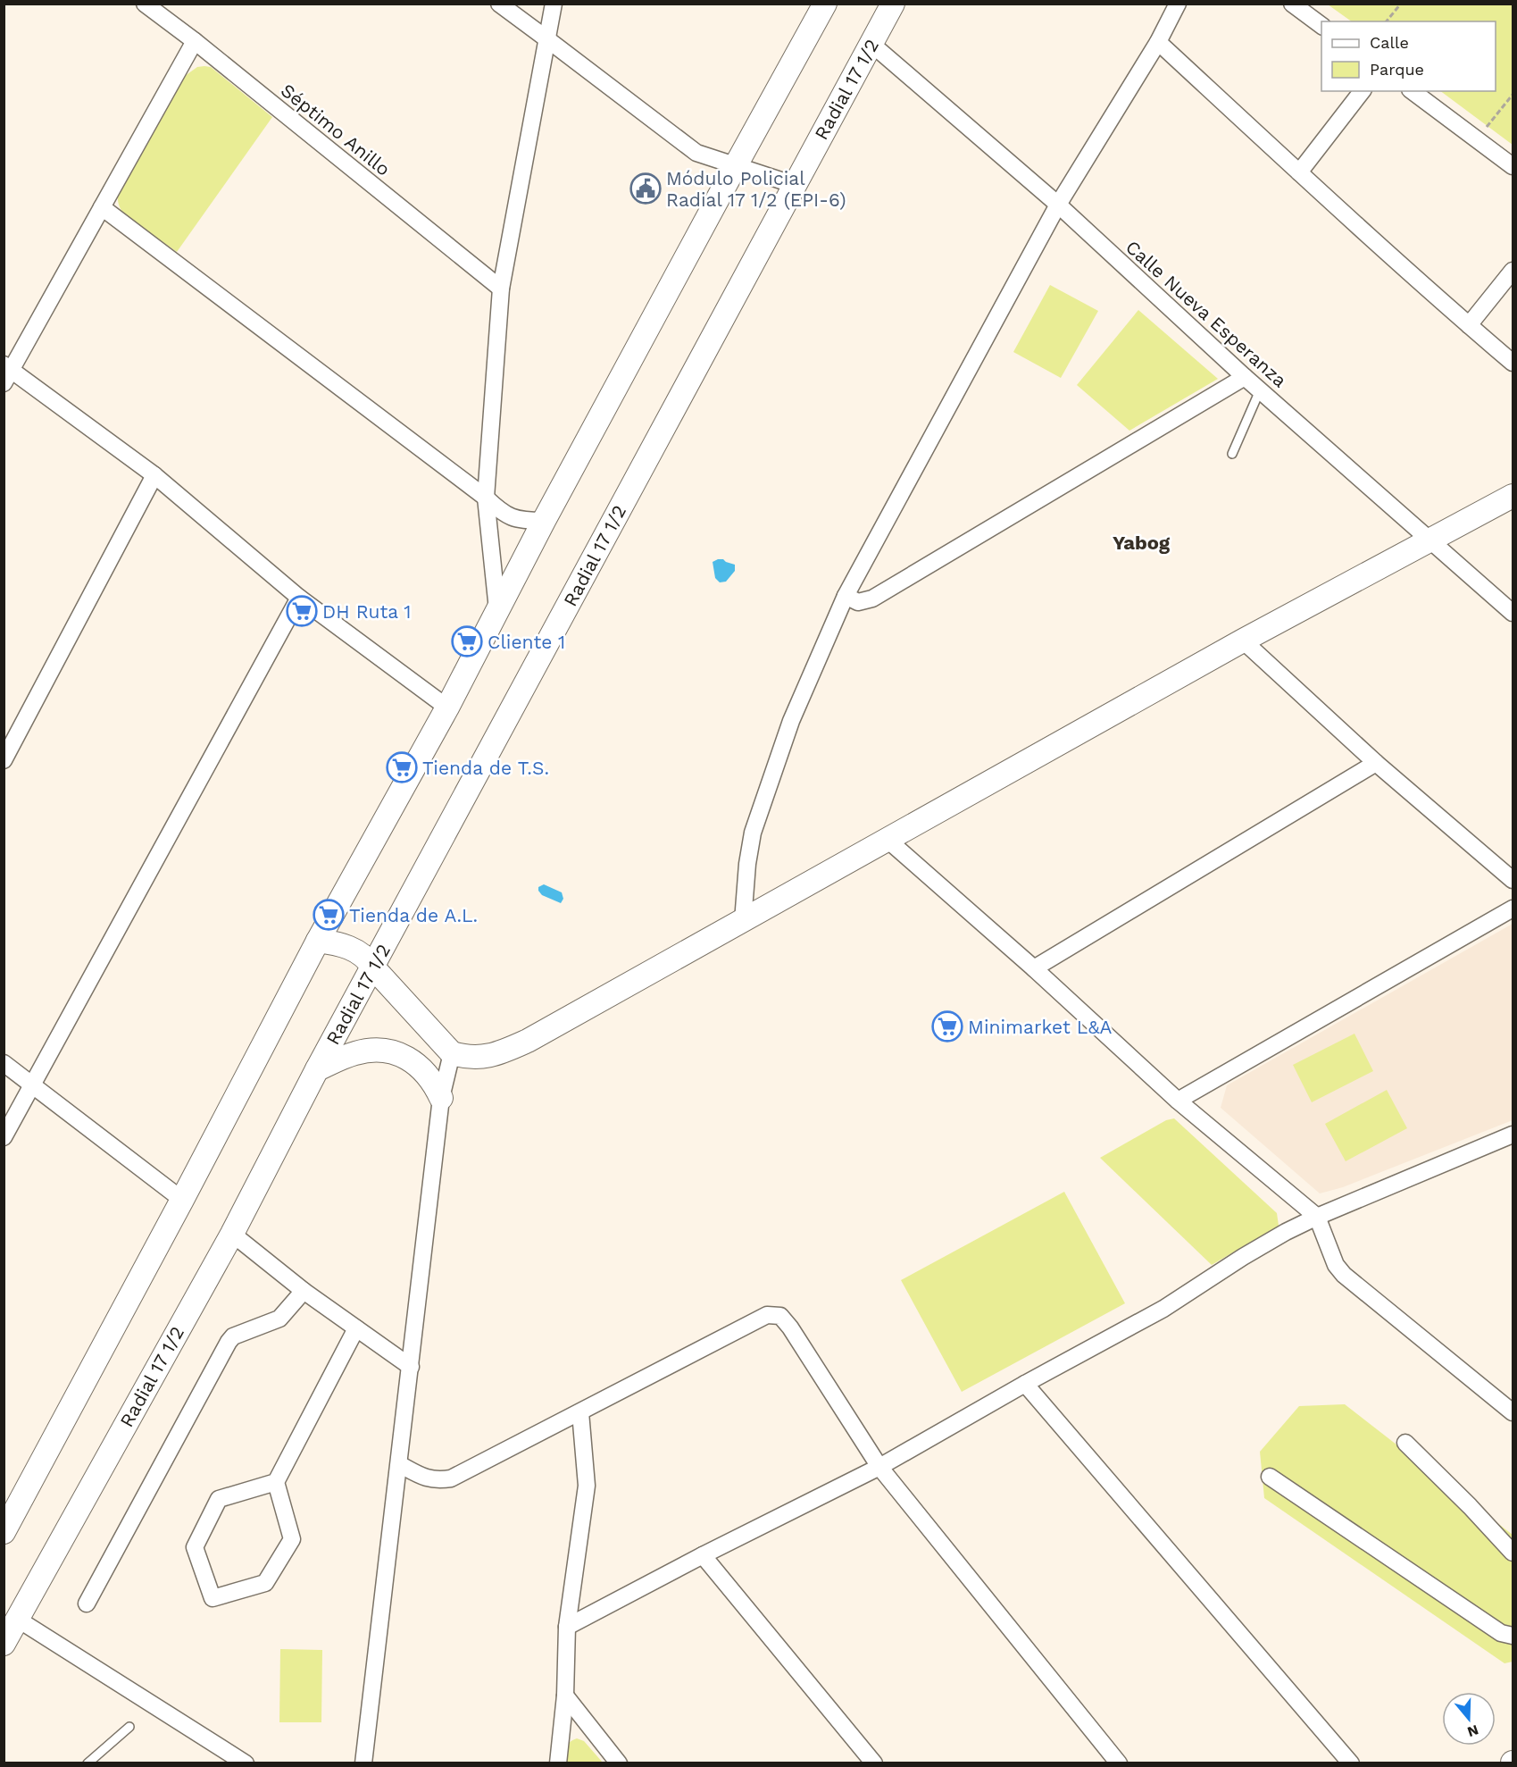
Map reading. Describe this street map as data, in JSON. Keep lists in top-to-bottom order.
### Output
{
  "streets": {
    "street": ["Radial 17 1/2", "Séptimo Anillo", "Calle Nueva Esperanza"]
  },
  "crossings": [
    ["Radial 17 1/2", "Calle Nueva Esperanza"]
  ],
  "districts": ["Yabog"],
  "places": {
    "public building": ["Módulo Policial Radial 17 1/2 (EPI-6)"],
    "supermarket": [
      "DH Ruta 1",
      "Cliente 1",
      "Tienda de T.S.",
      "Tienda de A.L.",
      "Minimarket L&A"
    ]
  },
  "legend": ["Calle", "Parque"],
  "north": "bottom"
}
